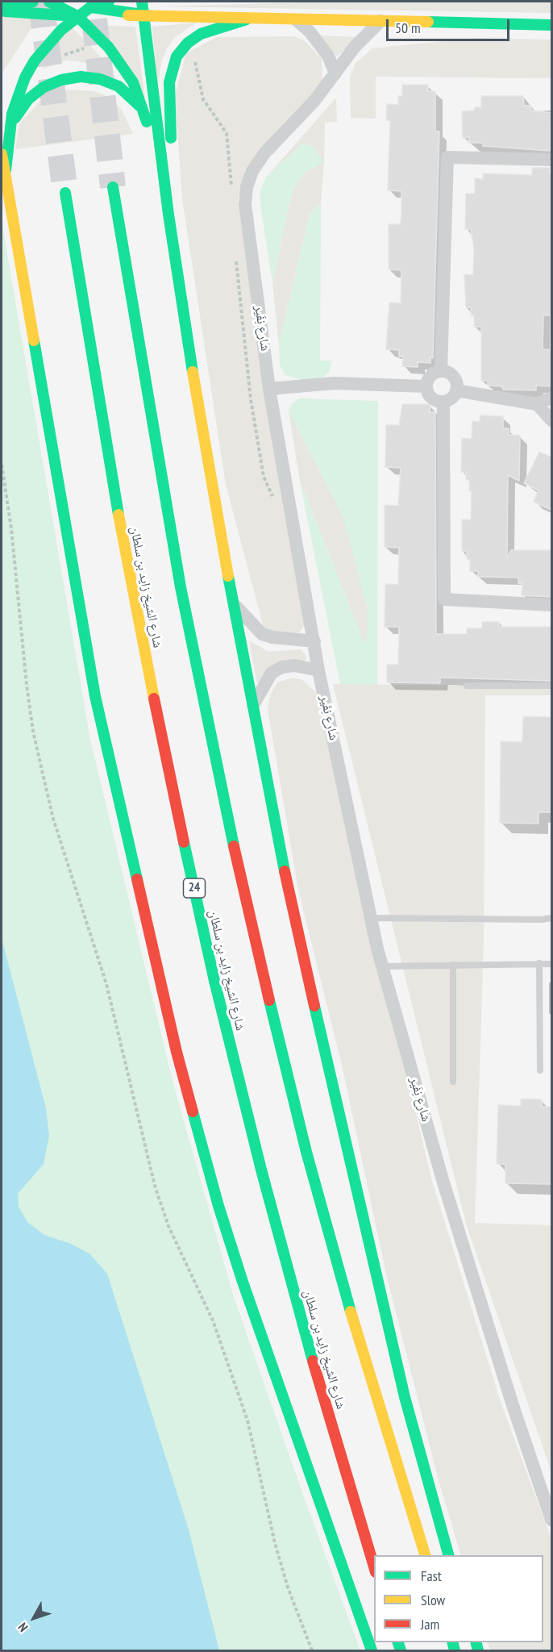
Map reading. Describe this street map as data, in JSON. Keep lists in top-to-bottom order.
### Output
{
  "streets": {
    "main road": ["شارع الشيخ زايد بن سلطان", "24"],
    "street": ["شارع نِفَير"]
  },
  "legend": ["Fast", "Slow", "Jam"],
  "scale_bar": "50 m",
  "north": "bottom left"
}
